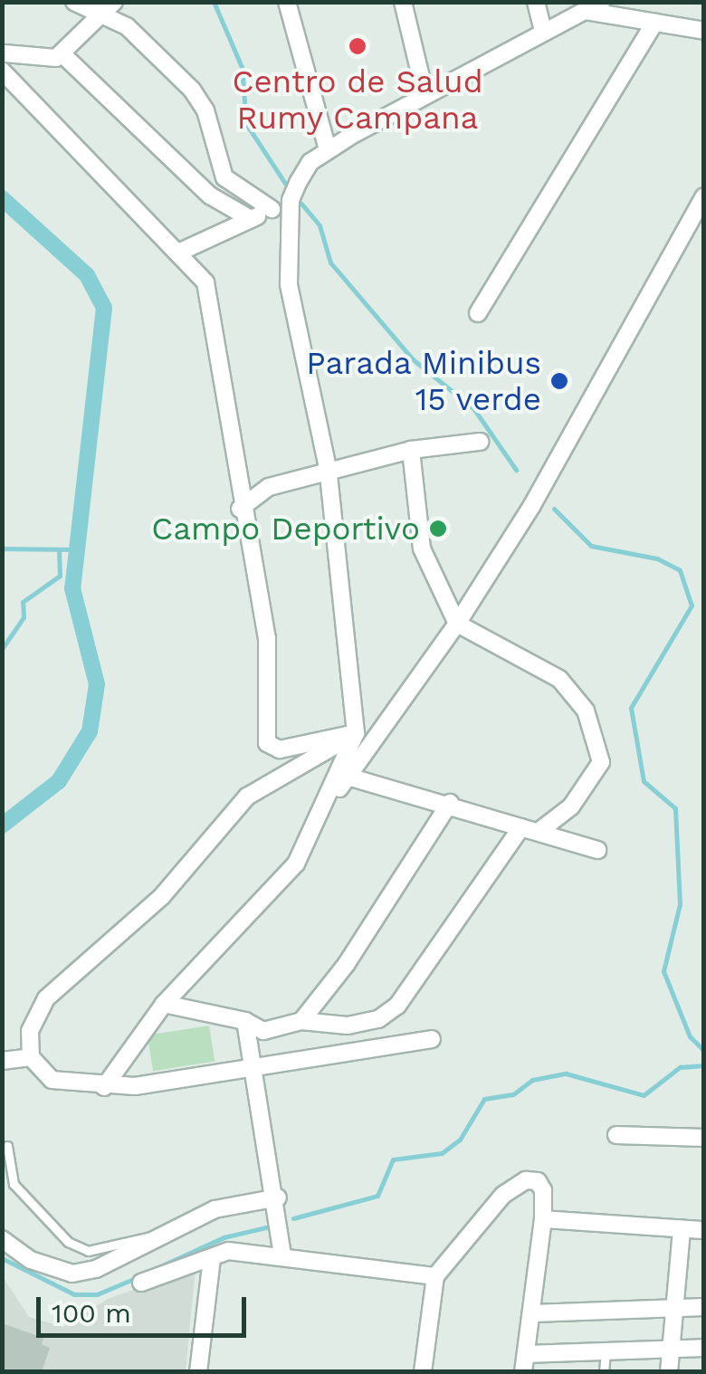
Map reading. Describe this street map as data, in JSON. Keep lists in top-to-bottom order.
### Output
{
  "places": ["Centro de Salud Rumy Campana", "Parada Minibus 15 verde", "Campo Deportivo"],
  "scale_bar": "100 m"
}
